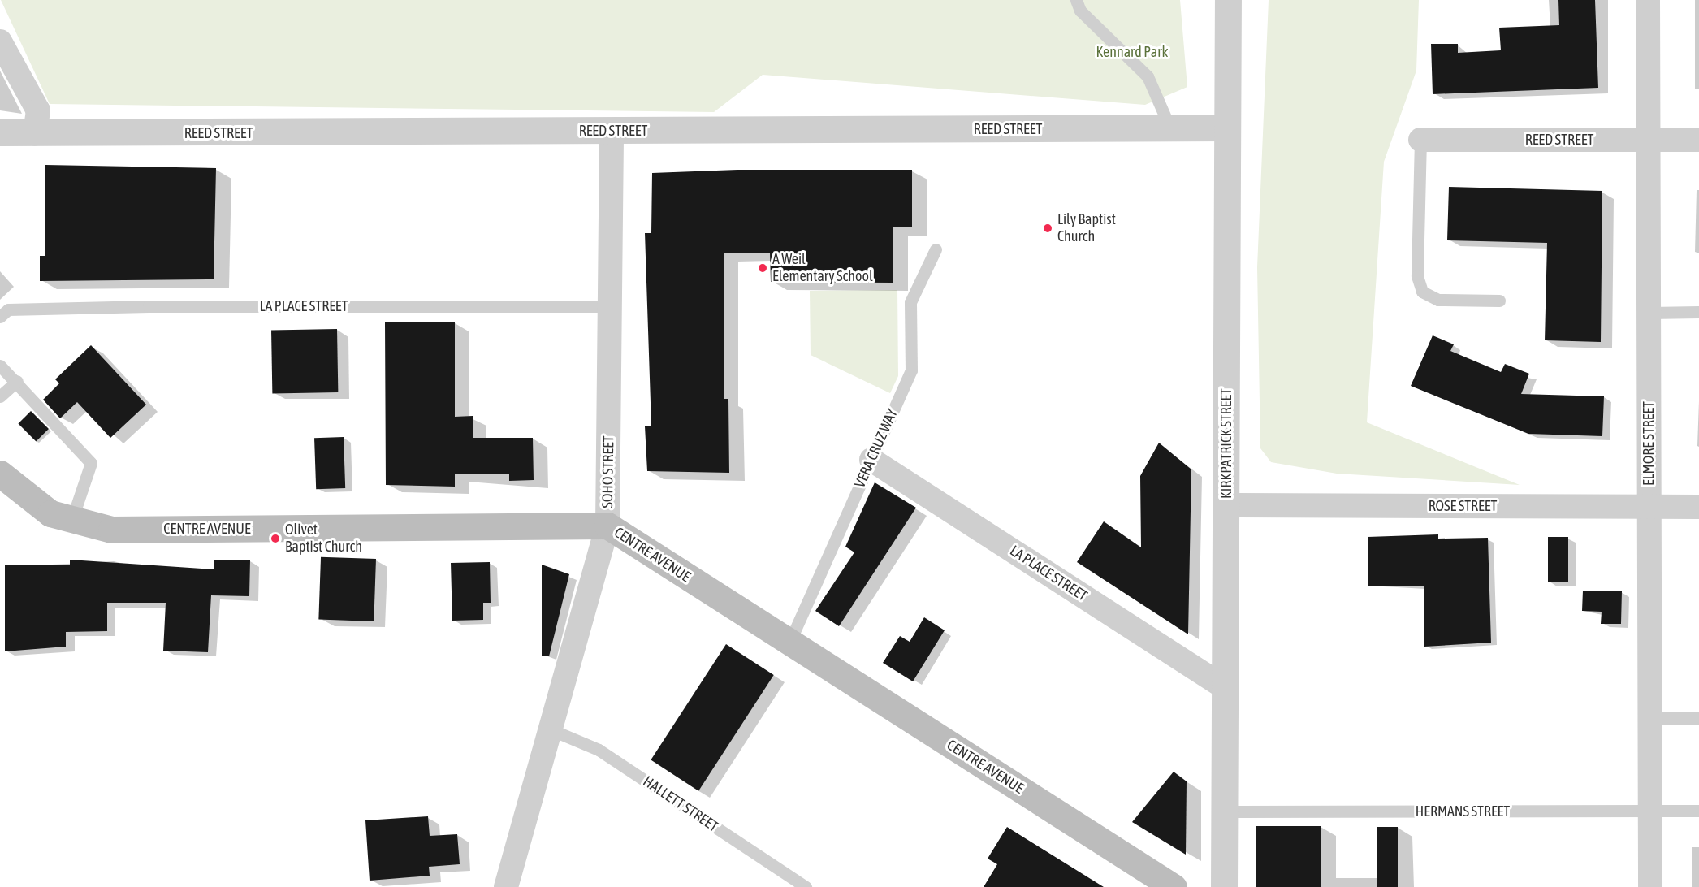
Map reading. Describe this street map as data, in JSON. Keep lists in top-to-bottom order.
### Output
{
  "streets": {
    "main road": ["CENTRE AVENUE"],
    "street": [
      "REED STREET",
      "LA PLACE STREET",
      "KIRKPATRICK STREET",
      "ELMORE STREET",
      "SOHO STREET",
      "ROSE STREET"
    ],
    "lane": ["VERA CRUZ WAY", "HALLETT STREET", "HERMANS STREET"]
  },
  "crossings": [
    ["REED STREET", "KIRKPATRICK STREET"],
    ["REED STREET", "ELMORE STREET"],
    ["REED STREET", "SOHO STREET"],
    ["LA PLACE STREET", "KIRKPATRICK STREET"],
    ["LA PLACE STREET", "VERA CRUZ WAY"],
    ["LA PLACE STREET", "SOHO STREET"],
    ["KIRKPATRICK STREET", "ROSE STREET"],
    ["KIRKPATRICK STREET", "HERMANS STREET"],
    ["ELMORE STREET", "ROSE STREET"],
    ["ELMORE STREET", "HERMANS STREET"],
    ["VERA CRUZ WAY", "CENTRE AVENUE"],
    ["SOHO STREET", "CENTRE AVENUE"],
    ["SOHO STREET", "HALLETT STREET"]
  ],
  "parks": ["Kennard Park"],
  "places": ["Lily Baptist Church", "A Weil Elementary School", "Olivet Baptist Church"]
}
